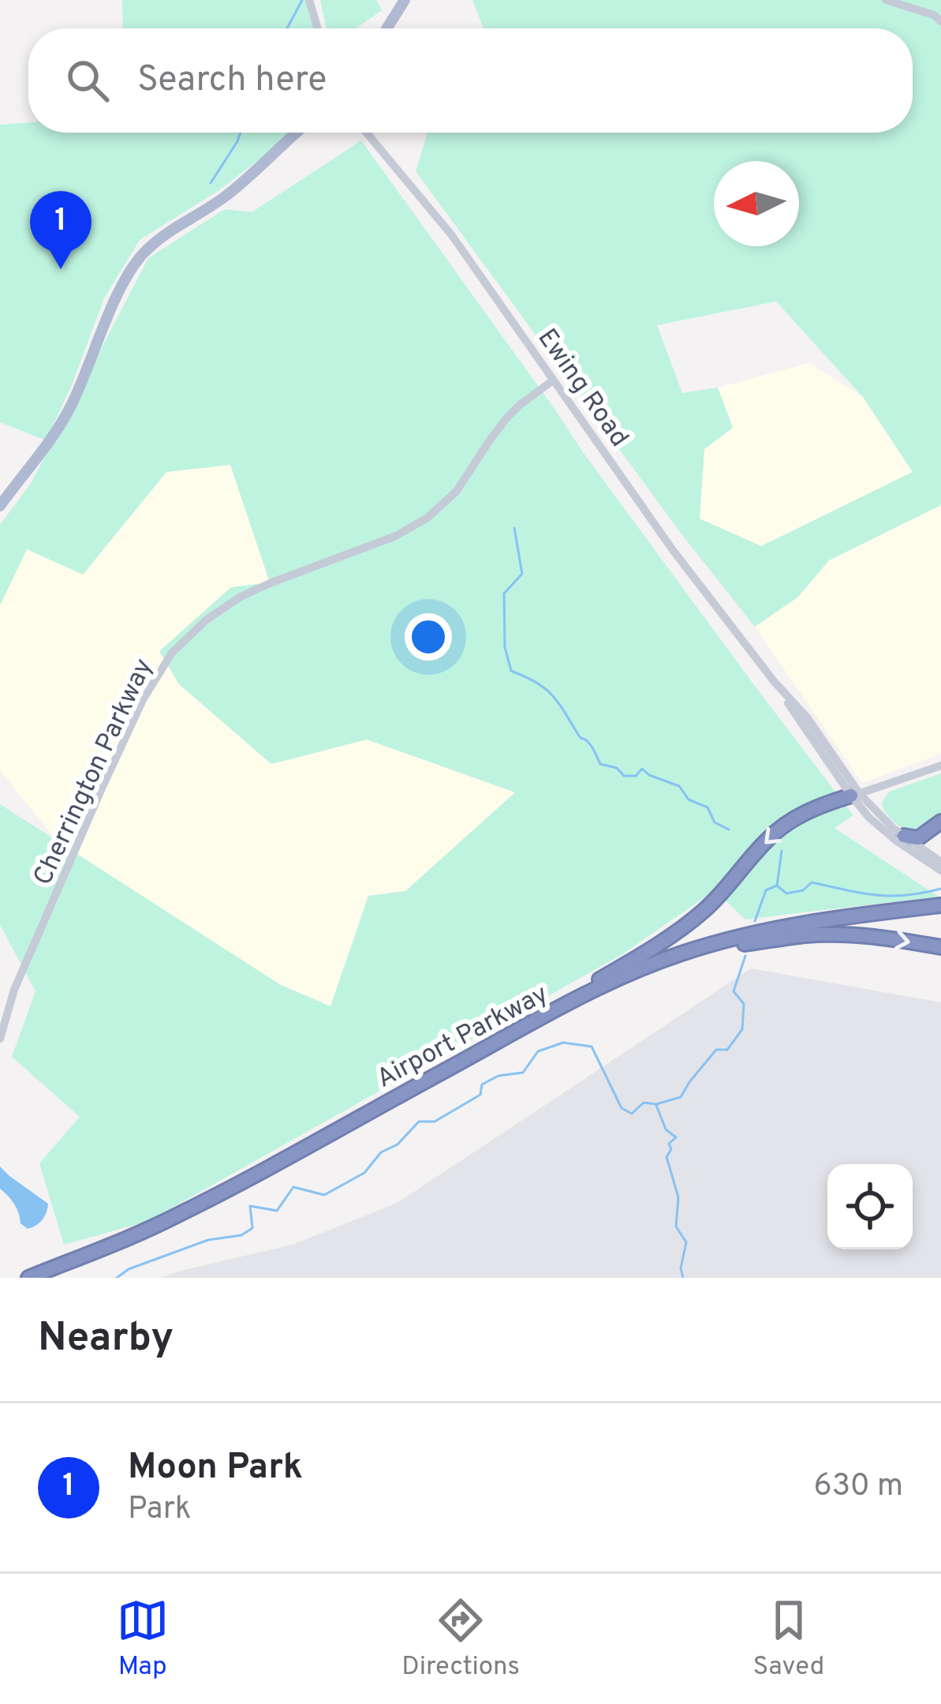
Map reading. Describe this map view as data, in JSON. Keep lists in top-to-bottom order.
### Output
{
  "streets": {
    "highway": ["Airport Parkway"],
    "street": ["Ewing Road", "Cherrington Parkway"]
  },
  "crossings": [
    ["Ewing Road", "Cherrington Parkway"]
  ],
  "north": "left",
  "page": {
    "search": "Search here",
    "pins": "1",
    "heading": "Nearby",
    "list": [
      {
        "mark": "1",
        "name": "Moon Park",
        "note": "Park",
        "value": "630 m"
      }
    ],
    "nav": ["Map", "Directions", "Saved"]
  }
}
